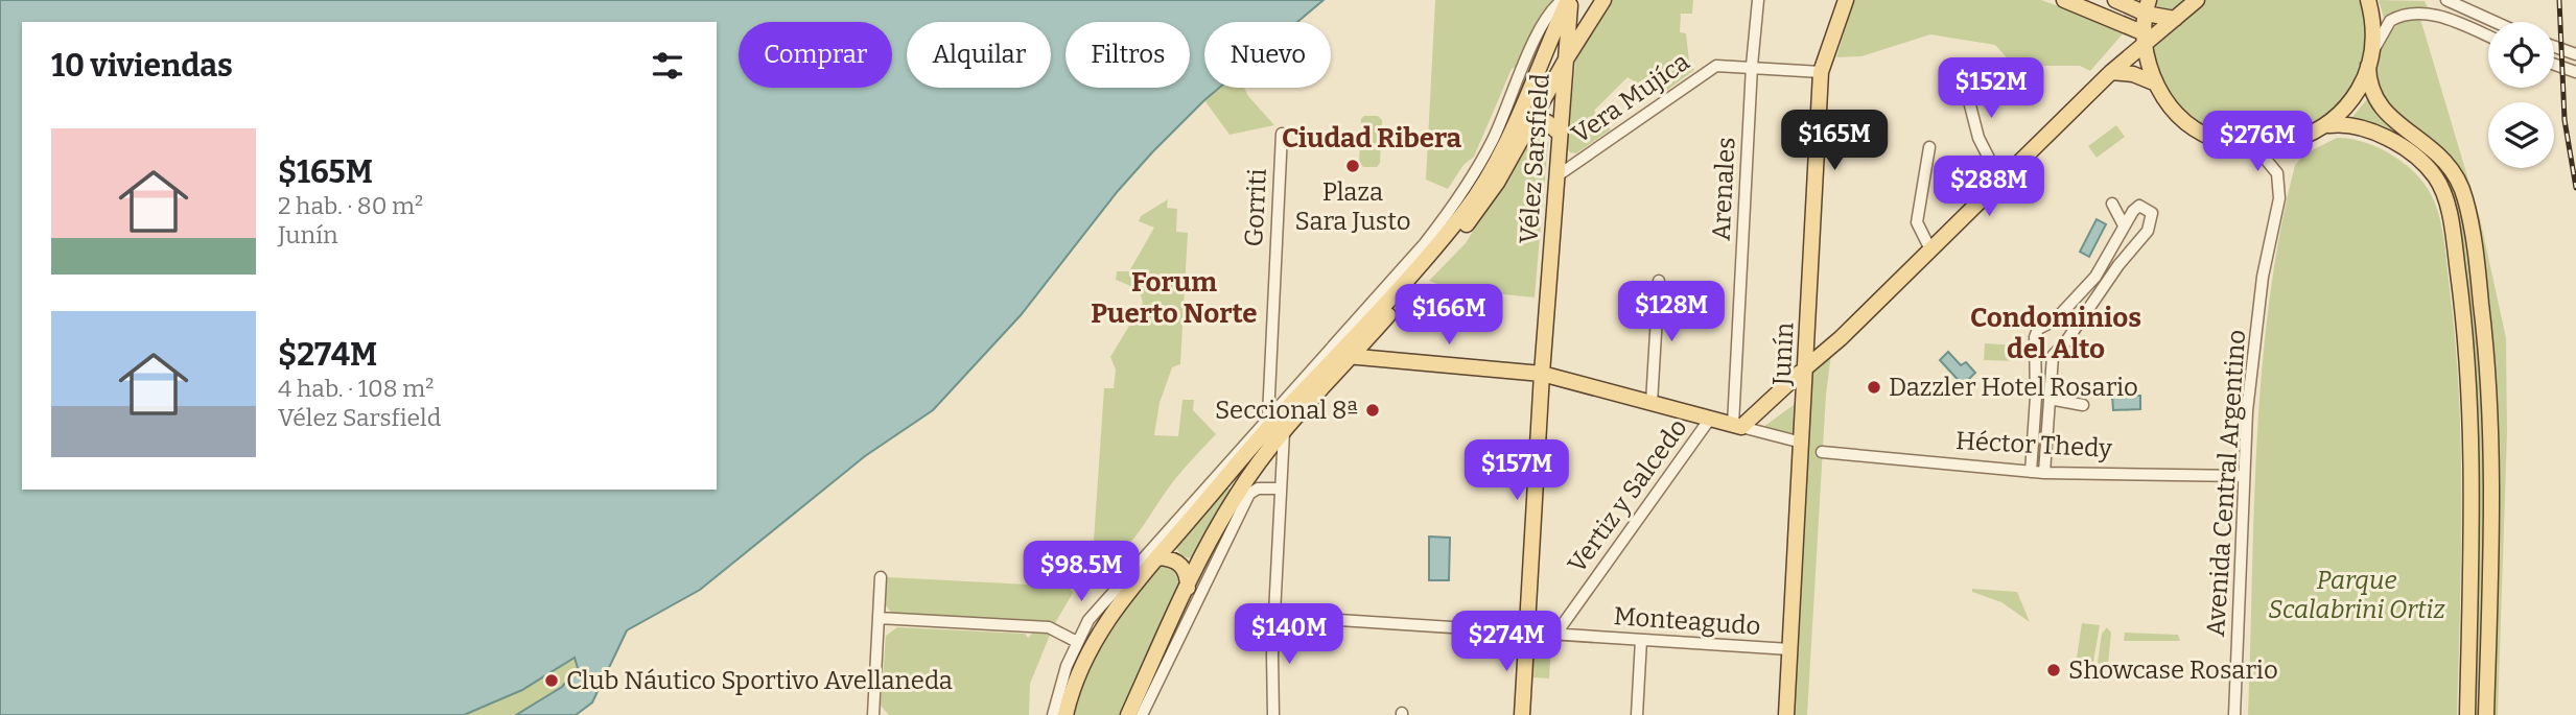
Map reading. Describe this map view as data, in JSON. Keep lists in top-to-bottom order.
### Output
{
  "streets": {
    "main road": ["Vélez Sarsfield", "Junín"],
    "street": [
      "Vera Mujíca",
      "Arenales",
      "Gorriti",
      "Héctor Thedy",
      "Avenida Central Argentino",
      "Vertiz y Salcedo",
      "Monteagudo"
    ]
  },
  "crossings": [
    ["Vera Mujíca", "Vélez Sarsfield"],
    ["Vera Mujíca", "Arenales"],
    ["Vera Mujíca", "Junín"],
    ["Vélez Sarsfield", "Monteagudo"],
    ["Junín", "Monteagudo"],
    ["Héctor Thedy", "Avenida Central Argentino"],
    ["Vertiz y Salcedo", "Monteagudo"]
  ],
  "districts": ["Ciudad Ribera", "Forum Puerto Norte", "Condominios del Alto"],
  "parks": ["Parque Scalabrini Ortiz"],
  "places": [
    "Plaza Sara Justo",
    "Dazzler Hotel Rosario",
    "Seccional 8ª",
    "Showcase Rosario",
    "Club Náutico Sportivo Avellaneda"
  ],
  "page": {
    "chip": [
      "Comprar",
      "Alquilar",
      "Filtros",
      "Nuevo"
    ],
    "heading": "10 viviendas",
    "price": [
      "$152M",
      "$165M",
      "$276M",
      "$288M",
      "$128M",
      "$166M",
      "$157M",
      "$98.5M",
      "$140M",
      "$274M"
    ],
    "list": [
      {
        "name": "$165M",
        "note": "2 hab. · 80 m² · Junín"
      },
      {
        "name": "$274M",
        "note": "4 hab. · 108 m² · Vélez Sarsfield"
      }
    ]
  }
}
